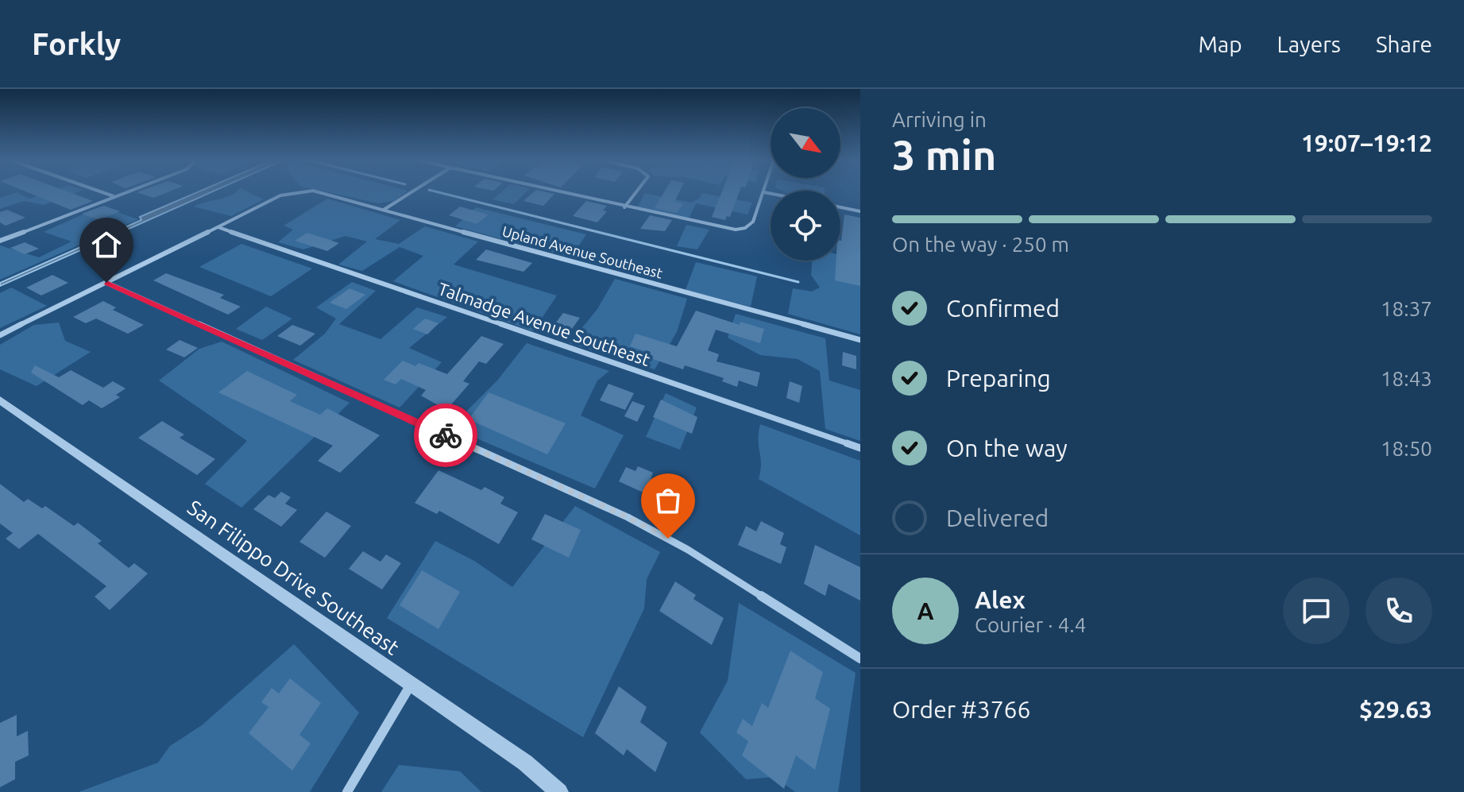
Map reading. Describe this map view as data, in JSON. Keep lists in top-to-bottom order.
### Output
{
  "streets": {
    "street": ["Upland Avenue Southeast", "Talmadge Avenue Southeast", "San Filippo Drive Southeast"]
  },
  "crossings": [
    ["Upland Avenue Southeast", "Talmadge Avenue Southeast"]
  ],
  "north": "bottom right",
  "page": {
    "header": "Forkly",
    "nav": ["Map", "Layers", "Share"],
    "heading": ["3 min", "Arriving in", "19:07–19:12"],
    "panel": [
      "Alex",
      "Courier · 4.4",
      "Order #3766",
      "$29.63"
    ],
    "bar": "On the way · 250 m",
    "list": [
      ["Confirmed", "18:37"],
      ["Preparing", "18:43"],
      ["On the way", "18:50"],
      "Delivered"
    ],
    "round": "A"
  }
}
